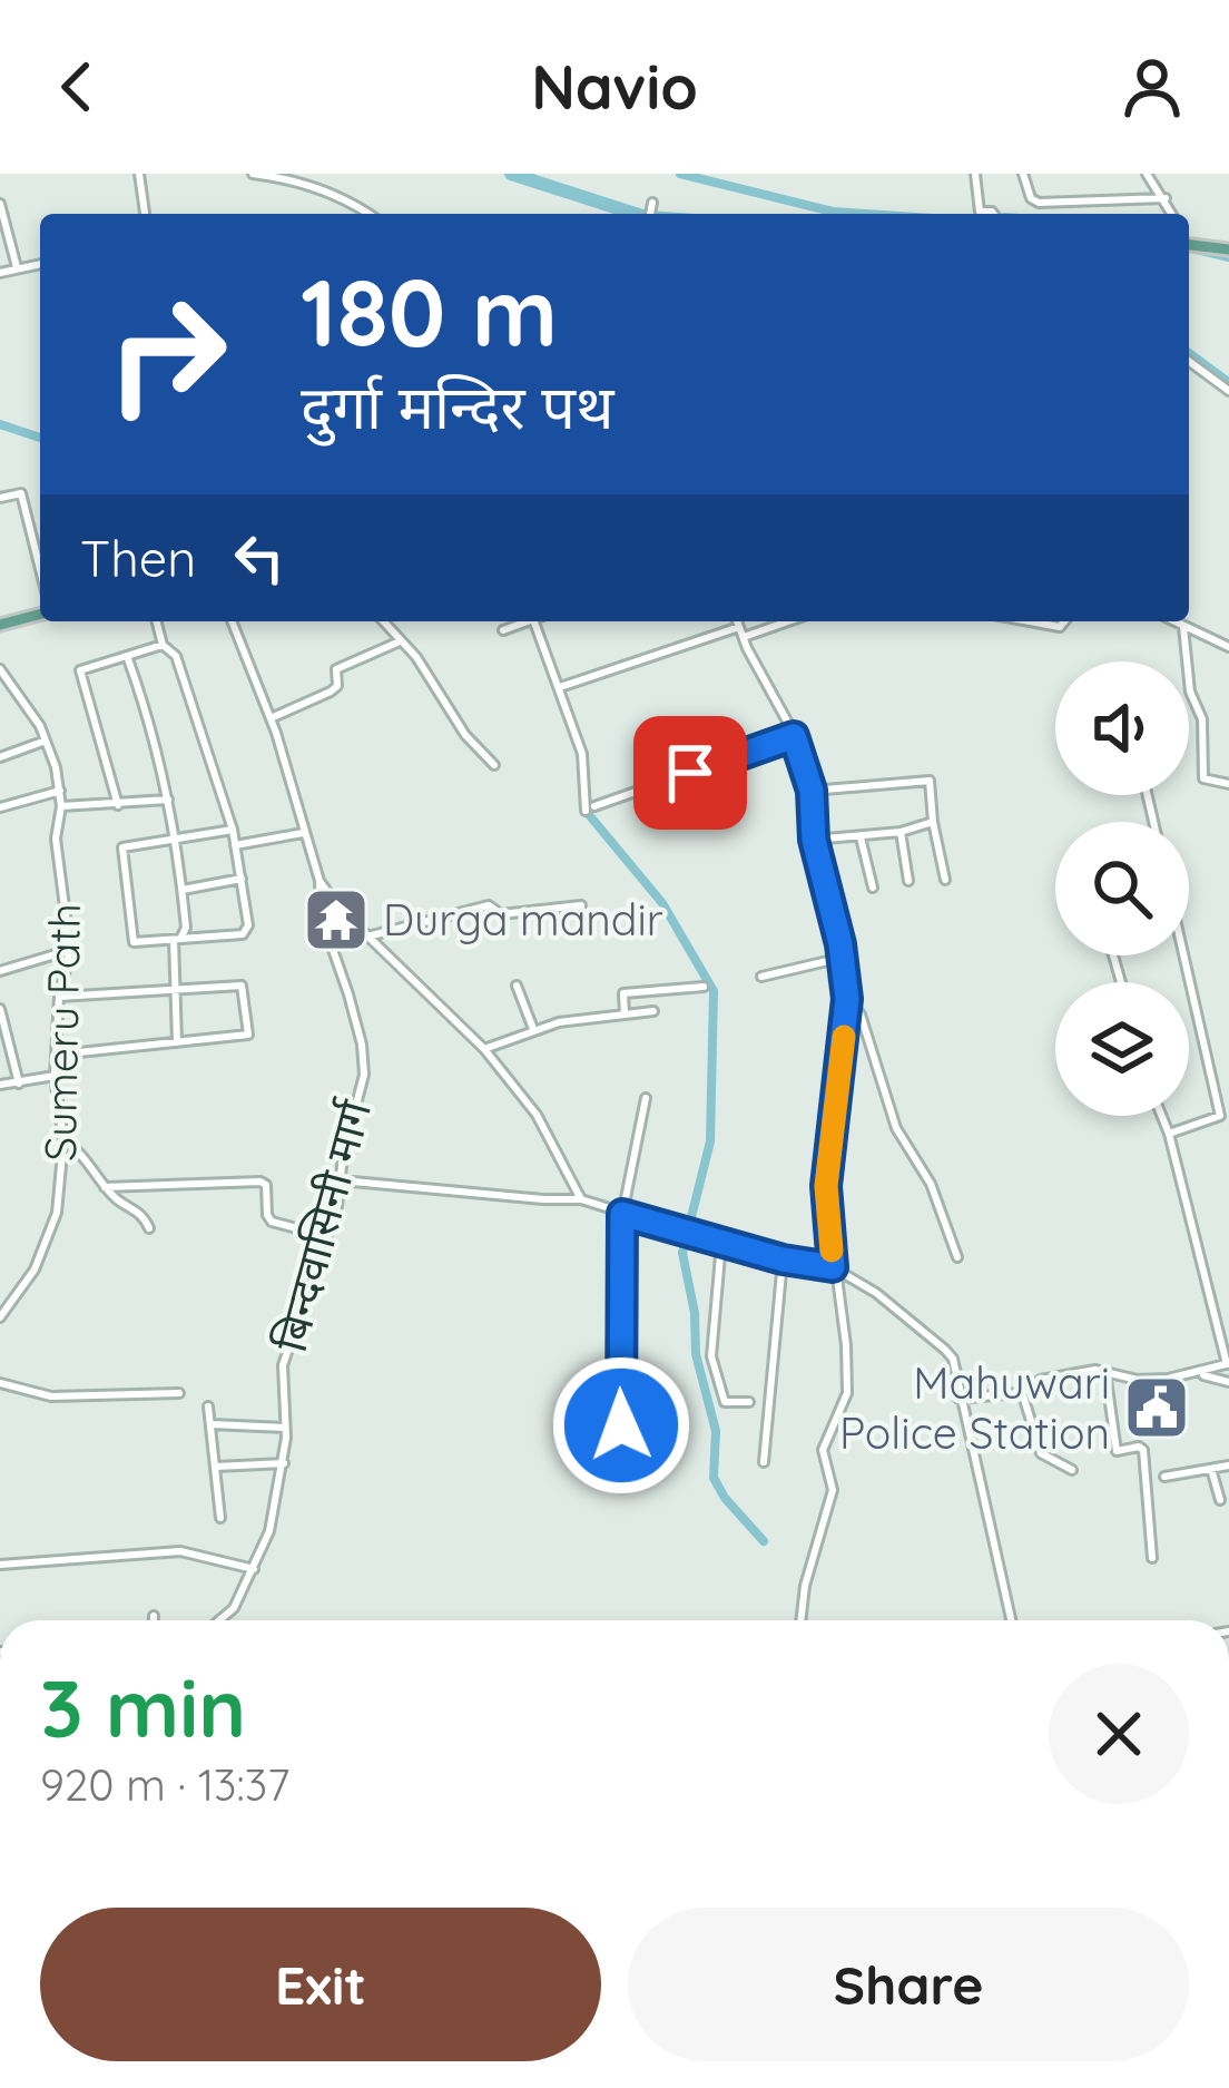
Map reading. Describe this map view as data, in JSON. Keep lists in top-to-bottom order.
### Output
{
  "streets": {
    "street": ["Sumeru Path", "बिन्दवासिनी मार्ग"]
  },
  "places": {
    "temple": ["Durga mandir"],
    "public building": ["Mahuwari Police Station"]
  },
  "page": {
    "header": "Navio",
    "turn": ["180 m", "दुर्गा मन्दिर पथ"],
    "then": "Then",
    "heading": ["3 min", "920 m · 13:37"],
    "buttons": ["Exit", "Share"]
  }
}
